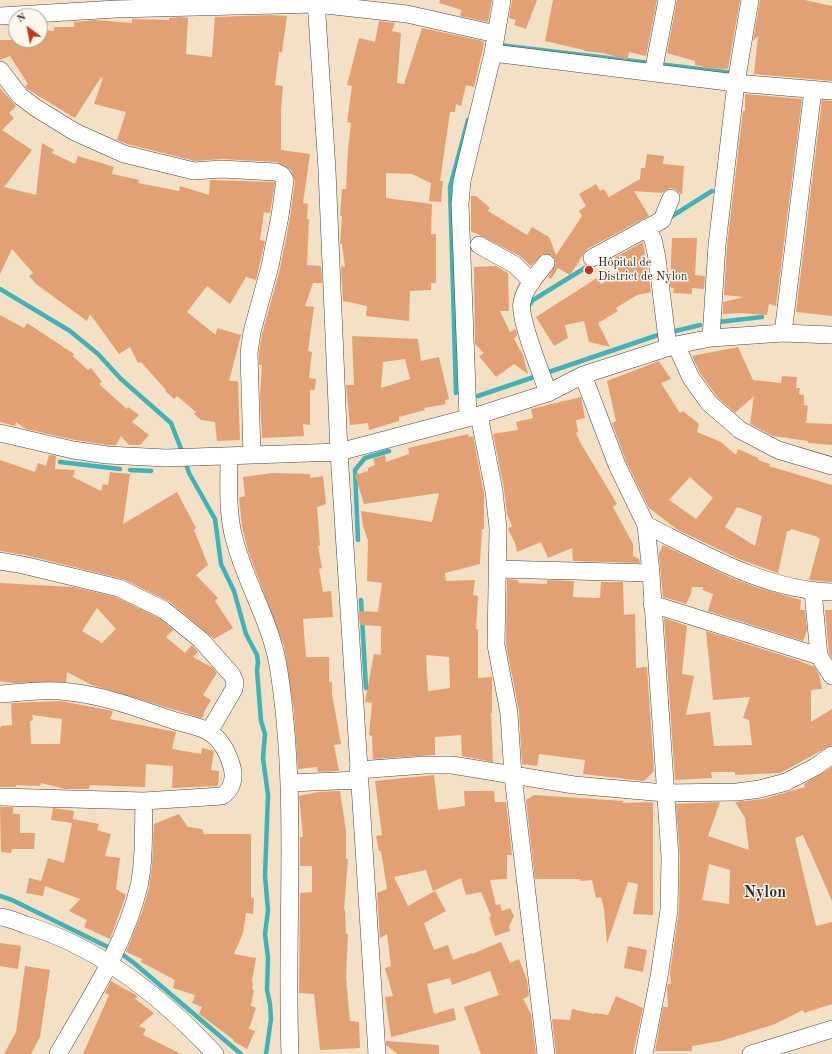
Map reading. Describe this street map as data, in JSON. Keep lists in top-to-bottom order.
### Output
{
  "districts": ["Nylon"],
  "places": ["Hôpital de District de Nylon"],
  "north": "top left"
}
